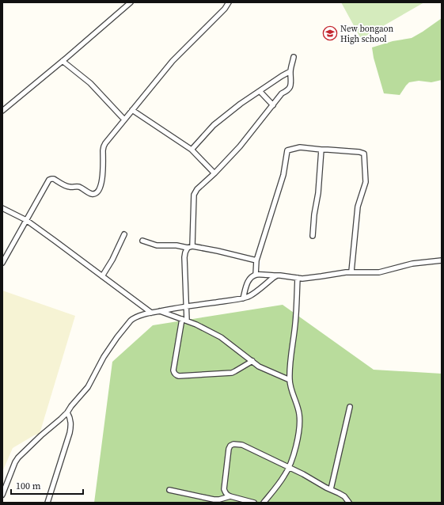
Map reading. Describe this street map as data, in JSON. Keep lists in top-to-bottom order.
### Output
{
  "places": {
    "school or university": ["New bongaon High school"]
  },
  "scale_bar": "100 m"
}
